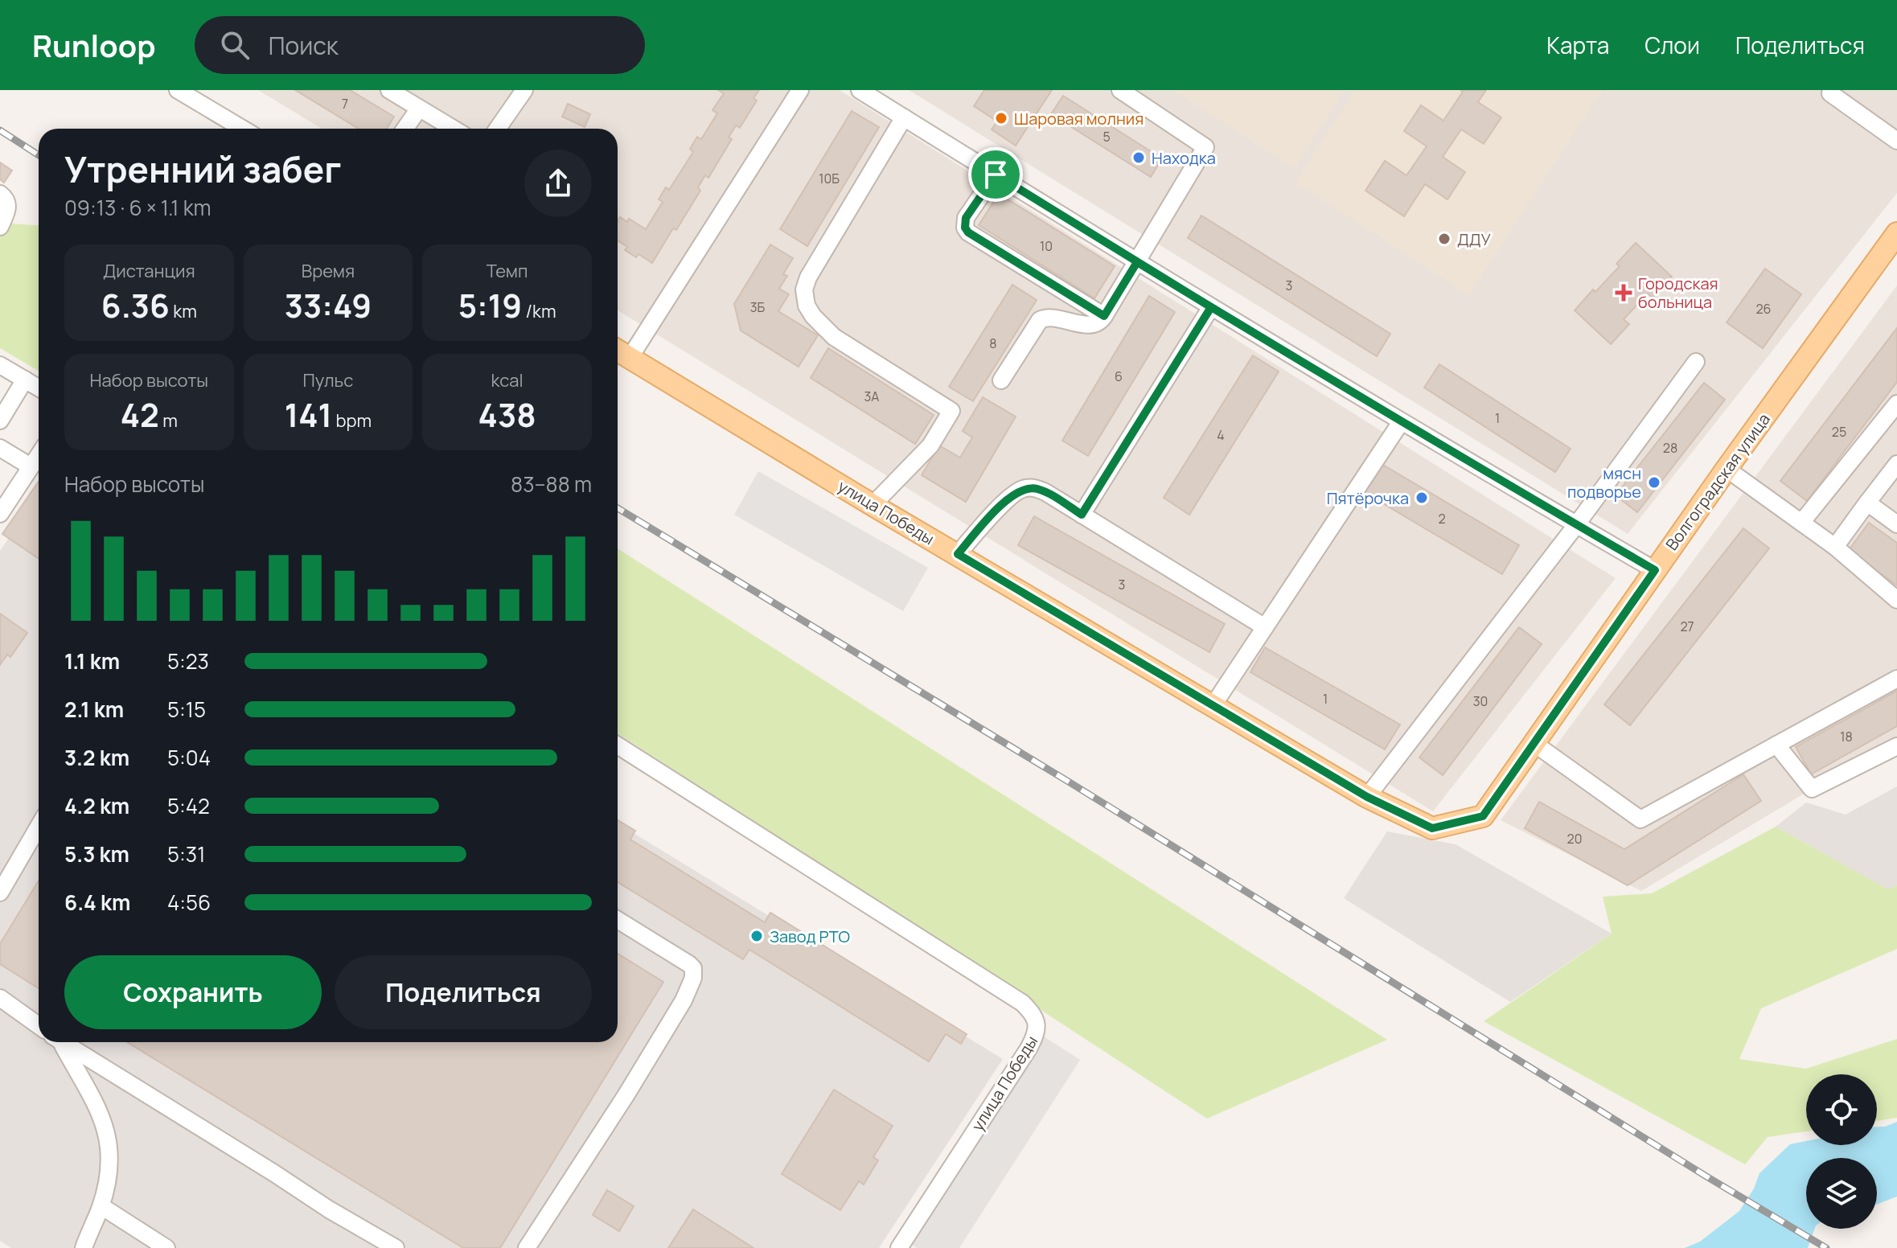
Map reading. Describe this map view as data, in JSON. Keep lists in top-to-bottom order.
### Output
{
  "streets": {
    "main road": ["Волгоградская улица", "улица Победы"]
  },
  "crossings": [
    ["Волгоградская улица", "улица Победы"]
  ],
  "places": {
    "other": [
      "Шаровая молния",
      "Находка",
      "ДДУ",
      "мясн подворье",
      "Пятёрочка",
      "Завод РТО"
    ],
    "health": ["Городская больница"]
  },
  "house_numbers": [
    "7",
    "5",
    "10Б",
    "10",
    "3",
    "3Б",
    "26",
    "8",
    "6",
    "3А",
    "1",
    "25",
    "4",
    "28",
    "2",
    "3",
    "27",
    "1",
    "30",
    "18",
    "20"
  ],
  "page": {
    "header": "Runloop",
    "search": "Поиск",
    "nav": ["Карта", "Слои", "Поделиться"],
    "heading": ["Утренний забег", "09:13 · 6 × 1.1 km"],
    "stats": [
      ["Дистанция", "6.36 km"],
      ["Время", "33:49"],
      ["Темп", "5:19 /km"],
      ["Набор высоты", "42 m"],
      ["Пульс", "141 bpm"],
      ["kcal", "438"]
    ],
    "chart": ["Набор высоты", "83–88 m"],
    "list": [
      {
        "name": "1.1 km",
        "note": "5:23"
      },
      {
        "name": "2.1 km",
        "note": "5:15"
      },
      {
        "name": "3.2 km",
        "note": "5:04"
      },
      {
        "name": "4.2 km",
        "note": "5:42"
      },
      {
        "name": "5.3 km",
        "note": "5:31"
      },
      {
        "name": "6.4 km",
        "note": "4:56"
      }
    ],
    "buttons": ["Сохранить", "Поделиться"]
  }
}
